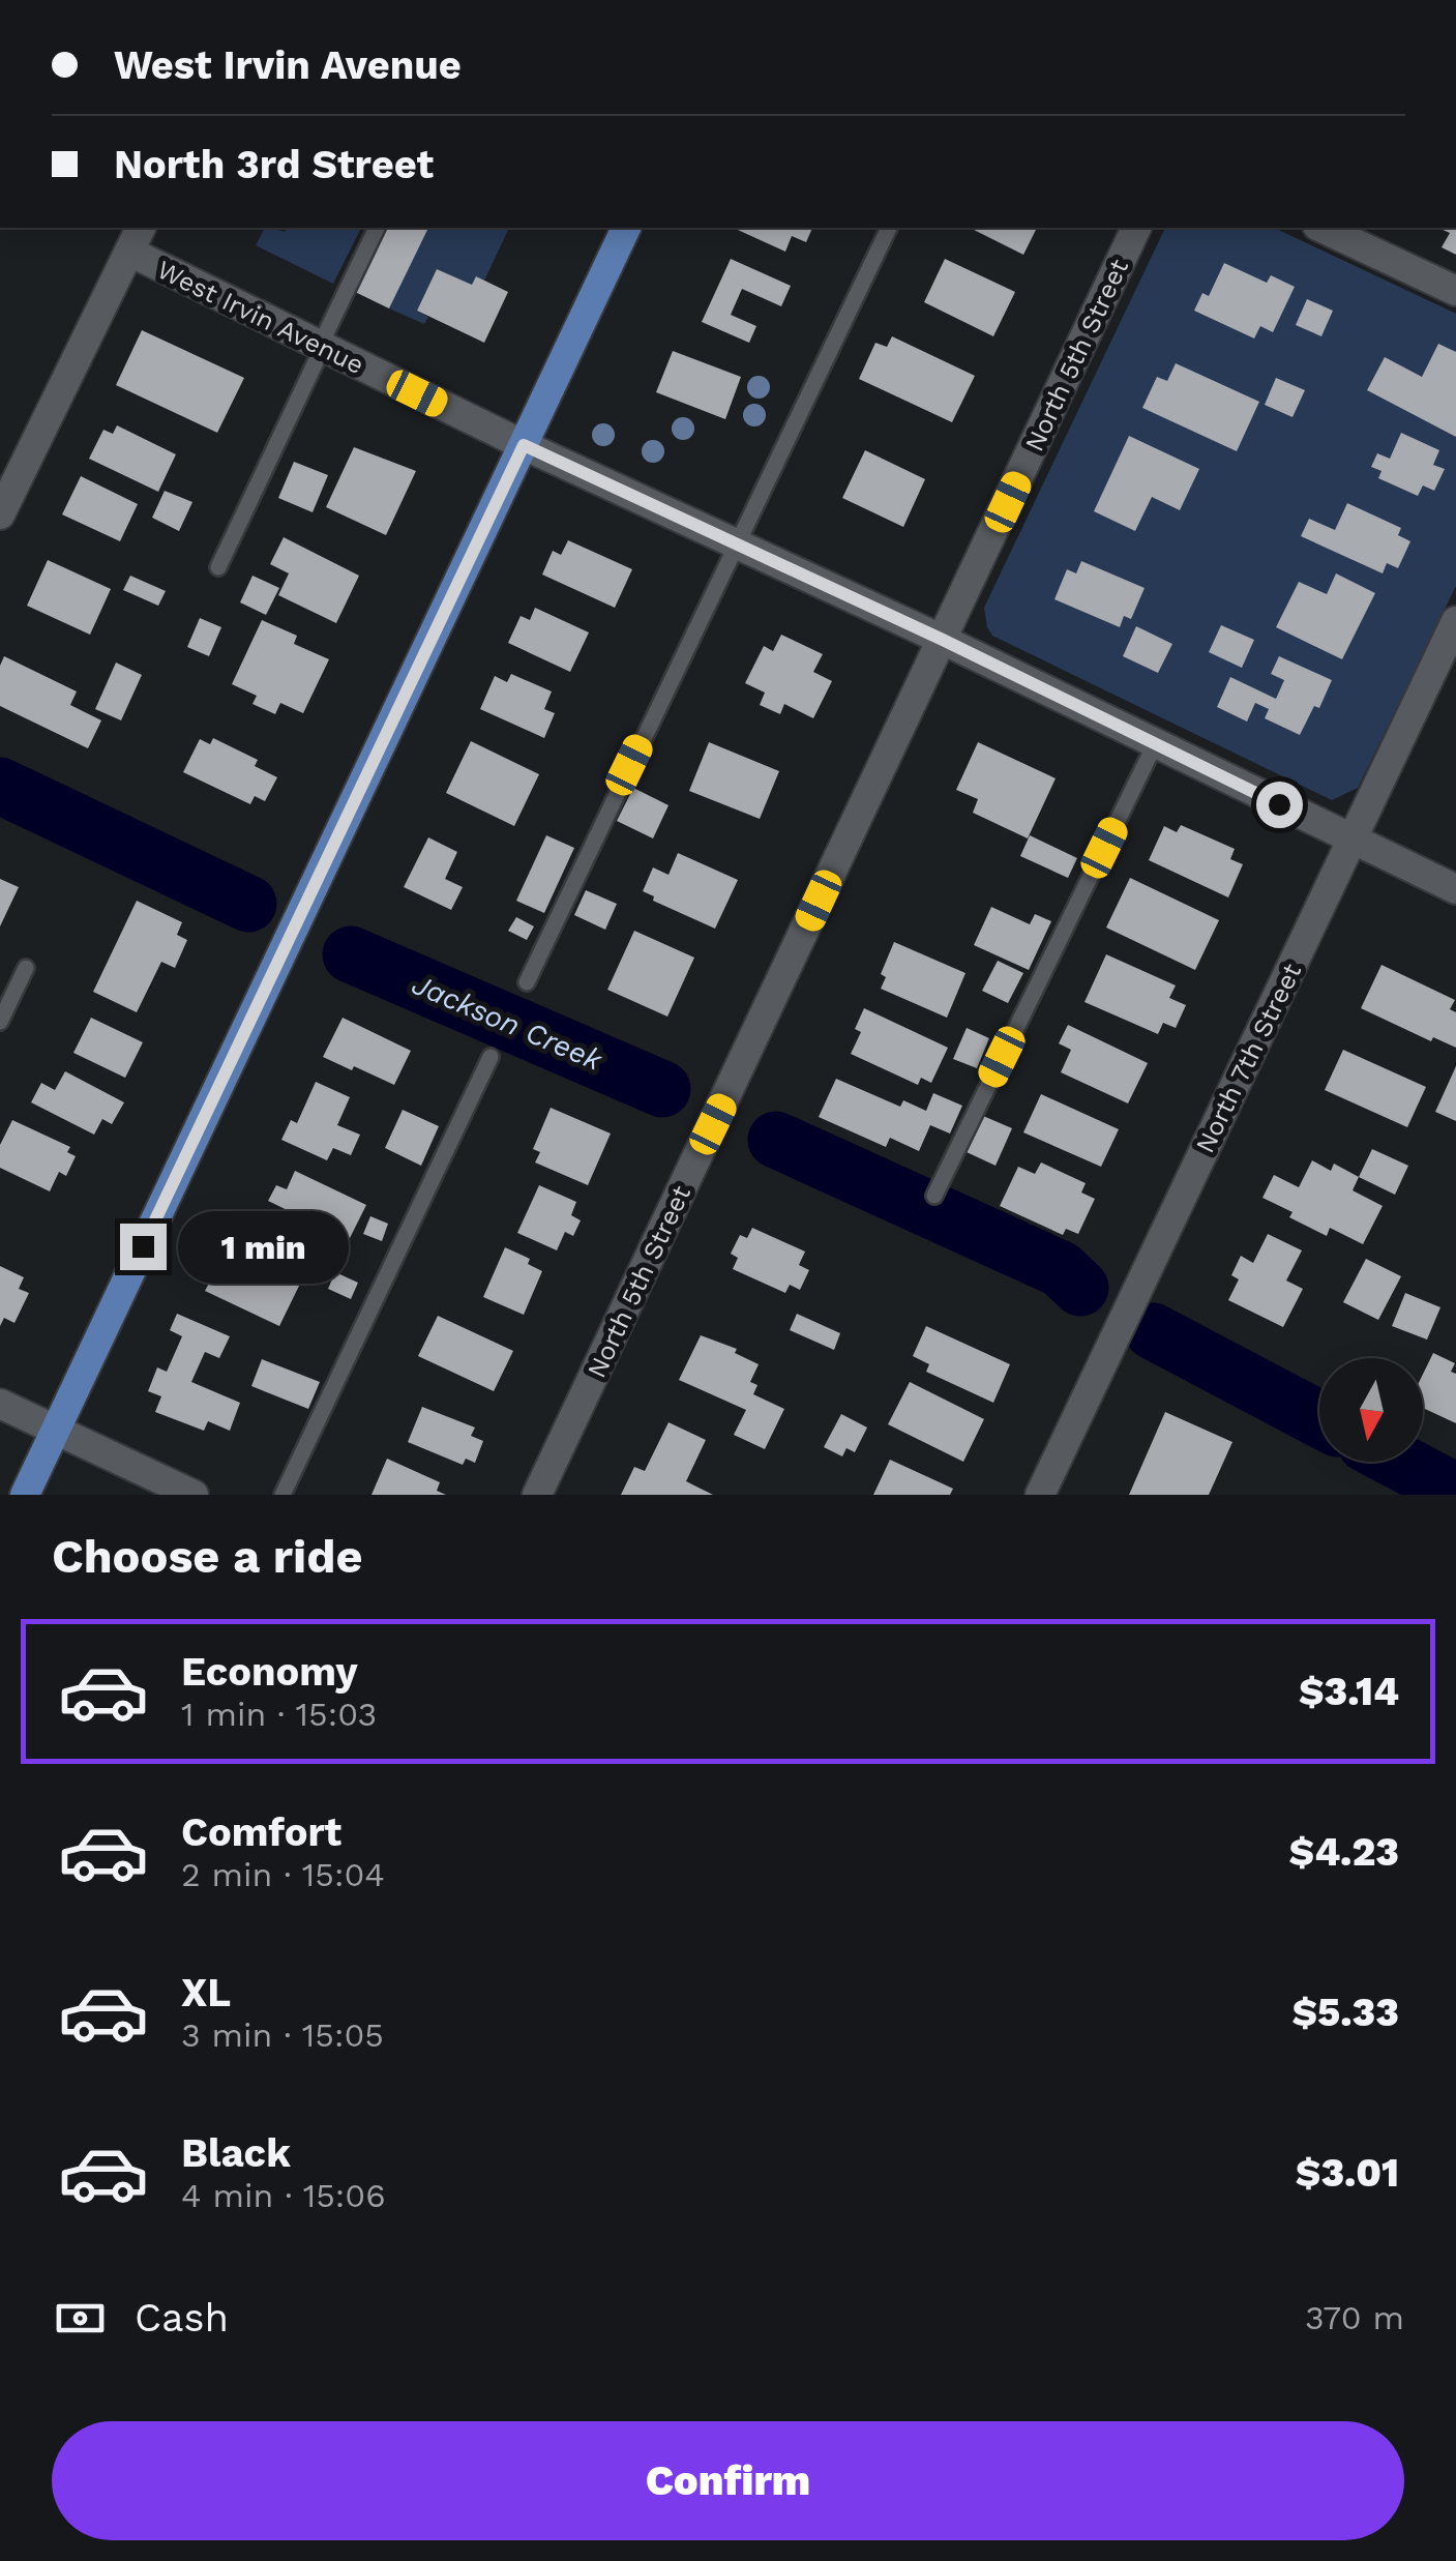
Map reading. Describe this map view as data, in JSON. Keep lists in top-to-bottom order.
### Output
{
  "streets": {
    "street": ["West Irvin Avenue", "North 5th Street", "North 7th Street"]
  },
  "crossings": [
    ["West Irvin Avenue", "North 5th Street"],
    ["West Irvin Avenue", "North 7th Street"]
  ],
  "water": ["Jackson Creek"],
  "north": "bottom",
  "page": {
    "banner": ["West Irvin Avenue", "North 3rd Street"],
    "bubble": "1 min",
    "heading": "Choose a ride",
    "list": [
      {
        "name": "Economy",
        "note": "1 min · 15:03",
        "value": "$3.14"
      },
      {
        "name": "Comfort",
        "note": "2 min · 15:04",
        "value": "$4.23"
      },
      {
        "name": "XL",
        "note": "3 min · 15:05",
        "value": "$5.33"
      },
      {
        "name": "Black",
        "note": "4 min · 15:06",
        "value": "$3.01"
      }
    ],
    "pay": ["Cash", "370 m"],
    "buttons": "Confirm"
  }
}
